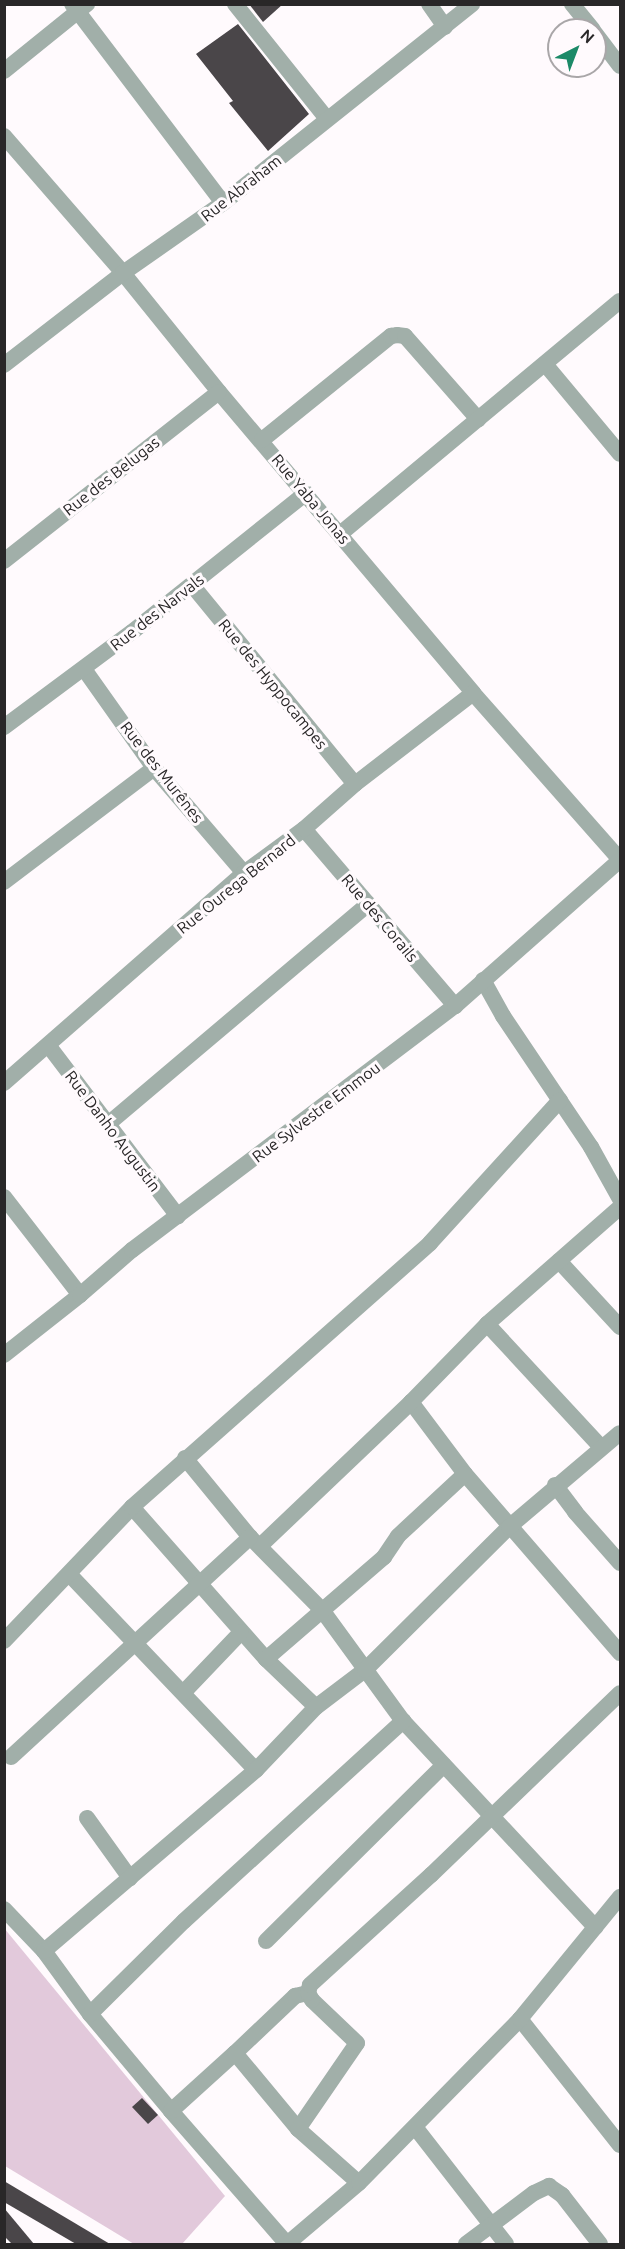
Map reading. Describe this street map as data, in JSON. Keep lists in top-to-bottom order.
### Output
{
  "streets": {
    "street": [
      "Rue Abraham",
      "Rue des Belugas",
      "Rue Yaba Jonas",
      "Rue des Narvals",
      "Rue des Hyppocampes",
      "Rue des Murênes",
      "Rue Ourega Bernard",
      "Rue des Corails",
      "Rue Sylvestre Emmou",
      "Rue Danho Augustin"
    ]
  },
  "crossings": [
    ["Rue Abraham", "Rue Yaba Jonas"],
    ["Rue des Belugas", "Rue Yaba Jonas"],
    ["Rue Yaba Jonas", "Rue des Narvals"],
    ["Rue Yaba Jonas", "Rue Ourega Bernard"],
    ["Rue Yaba Jonas", "Rue Sylvestre Emmou"],
    ["Rue des Narvals", "Rue des Hyppocampes"],
    ["Rue des Narvals", "Rue des Murênes"],
    ["Rue des Hyppocampes", "Rue Ourega Bernard"],
    ["Rue des Murênes", "Rue Ourega Bernard"],
    ["Rue Ourega Bernard", "Rue des Corails"],
    ["Rue Ourega Bernard", "Rue Danho Augustin"],
    ["Rue des Corails", "Rue Sylvestre Emmou"],
    ["Rue Sylvestre Emmou", "Rue Danho Augustin"]
  ],
  "north": "top right"
}
